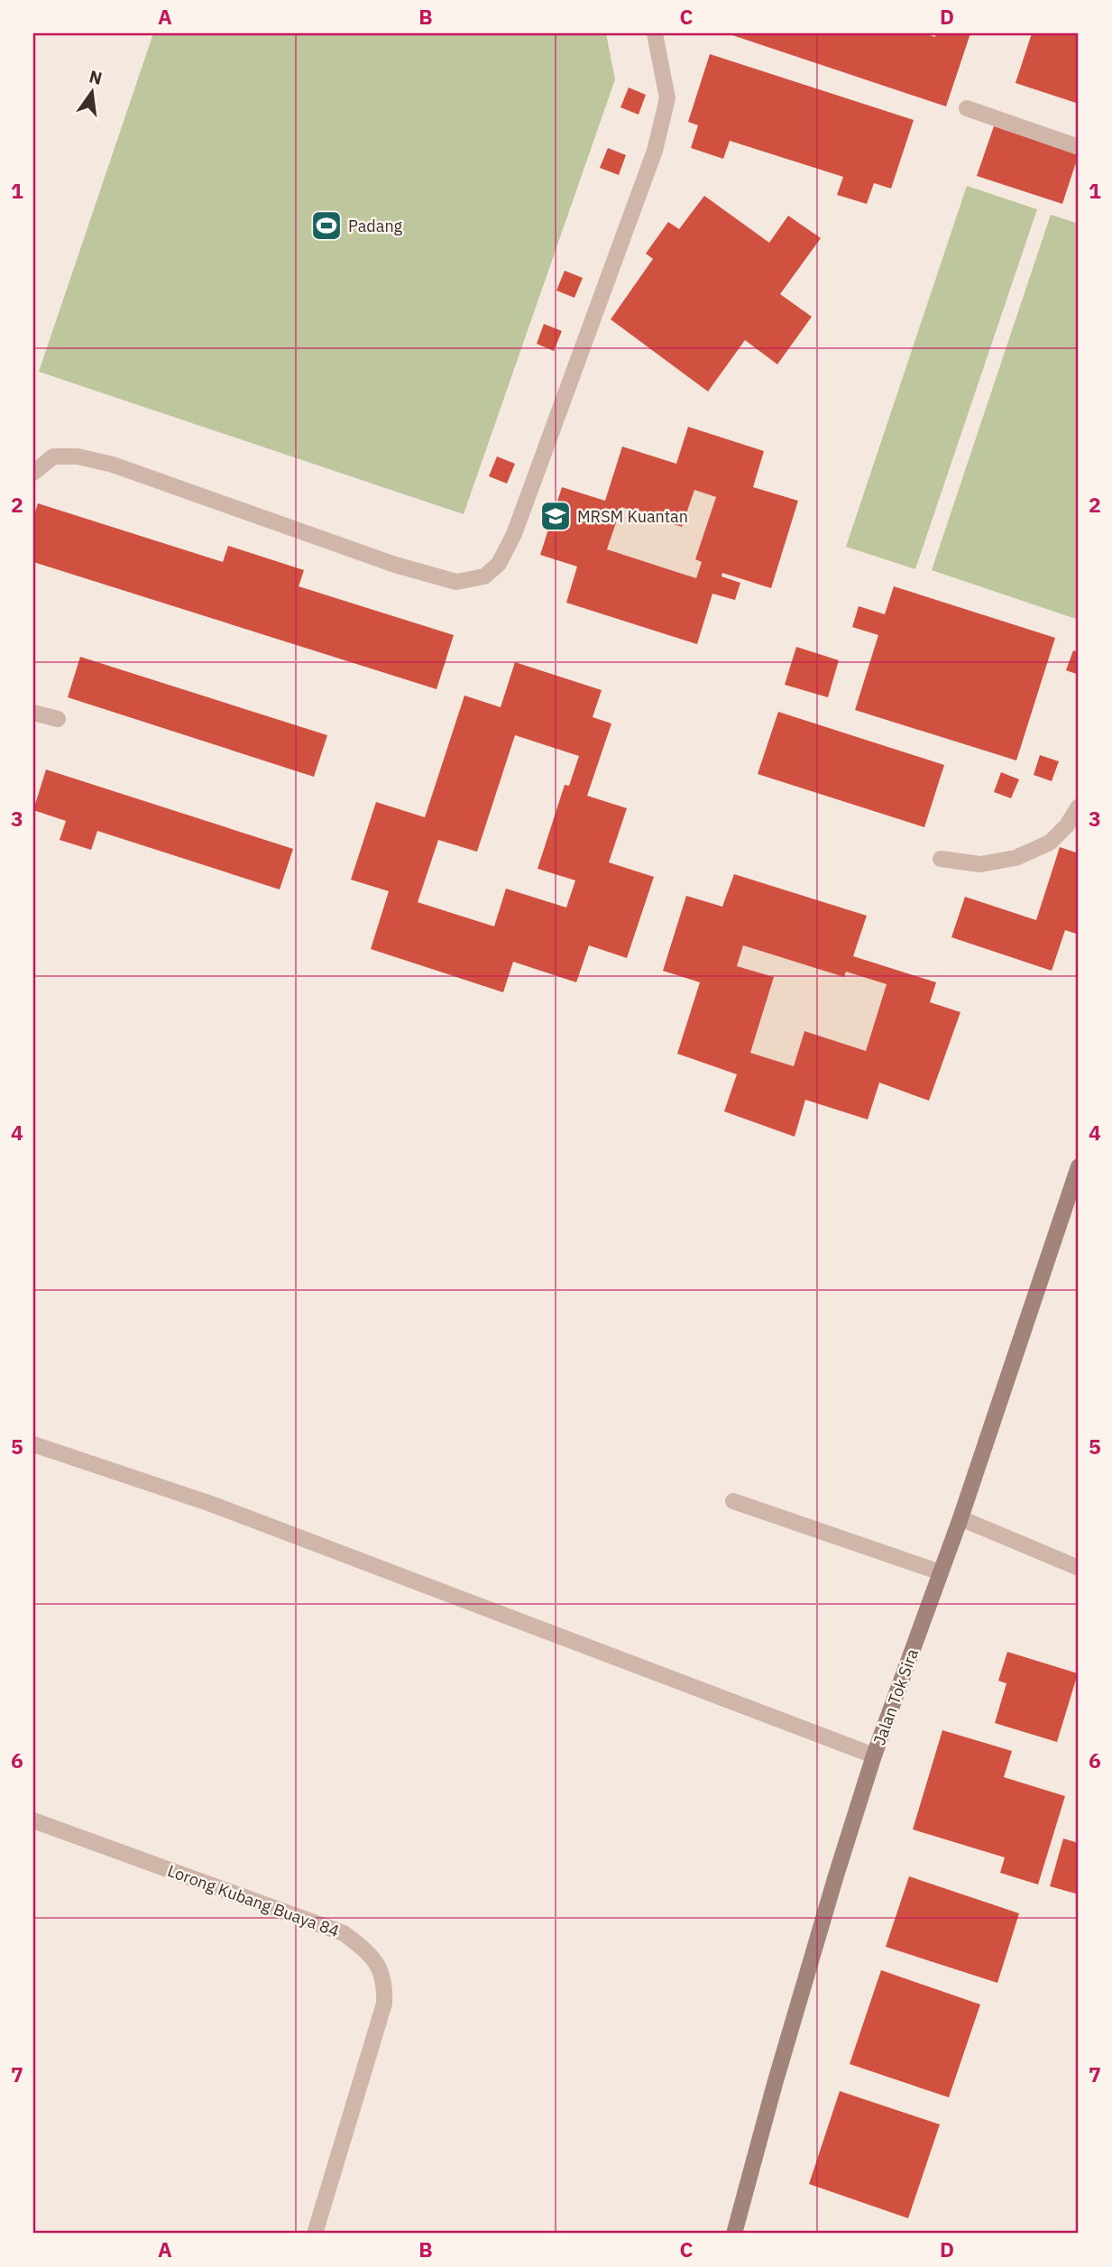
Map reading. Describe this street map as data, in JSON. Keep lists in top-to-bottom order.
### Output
{
  "streets": {
    "street": ["Jalan Tok Sira", "Lorong Kubang Buaya 84"]
  },
  "places": {
    "sports": ["Padang"],
    "school or university": ["MRSM Kuantan"]
  },
  "north": "top",
  "grid": {
    "columns": [
      "A",
      "B",
      "C",
      "D"
    ],
    "rows": [
      "1",
      "2",
      "3",
      "4",
      "5",
      "6",
      "7"
    ]
  }
}
